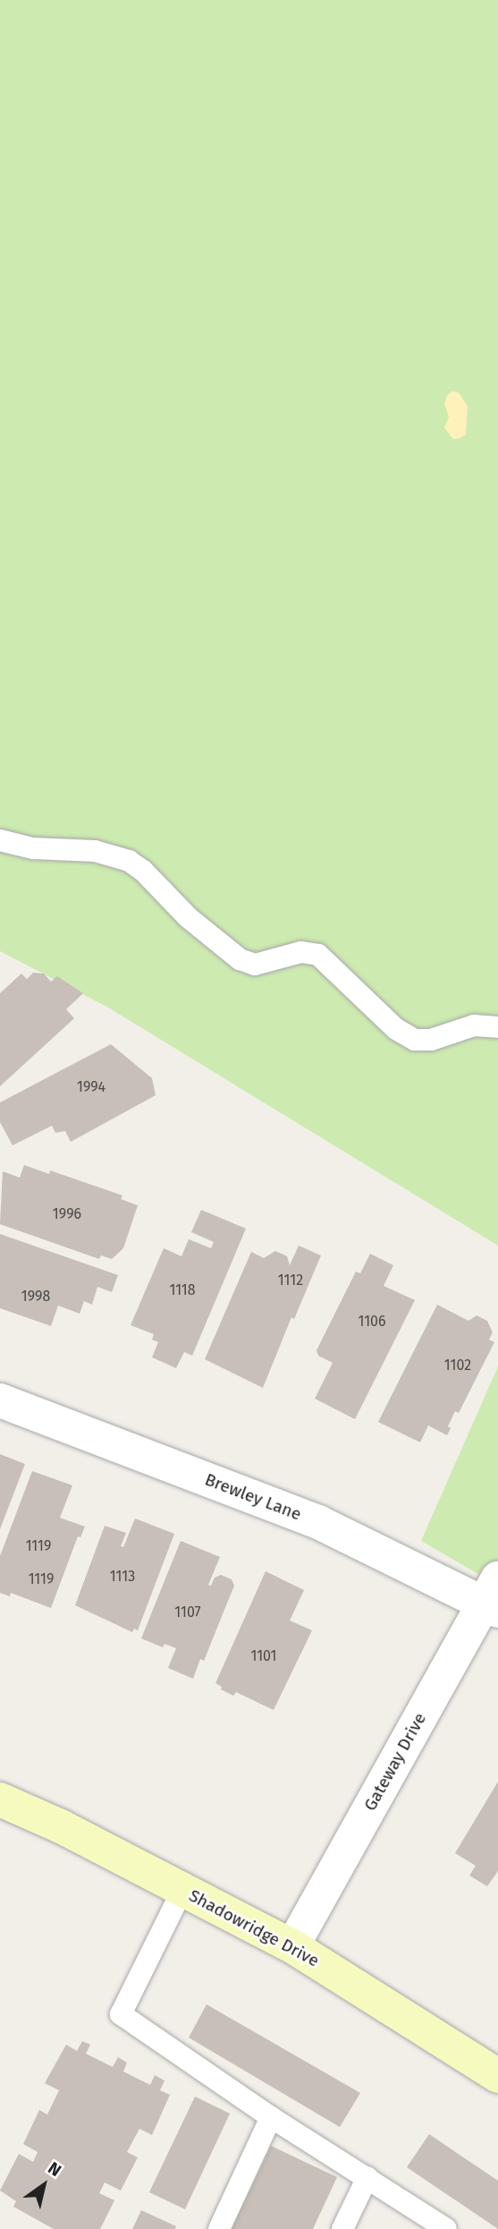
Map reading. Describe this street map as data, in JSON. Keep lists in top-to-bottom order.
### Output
{
  "streets": {
    "main road": ["Shadowridge Drive"],
    "street": ["Brewley Lane", "Gateway Drive"]
  },
  "crossings": [
    ["Brewley Lane", "Gateway Drive"],
    ["Gateway Drive", "Shadowridge Drive"]
  ],
  "house_numbers": [
    "1994",
    "1996",
    "1112",
    "1118",
    "1998",
    "1106",
    "1102",
    "1119",
    "1113",
    "1119",
    "1107",
    "1101"
  ],
  "north": "top right"
}
